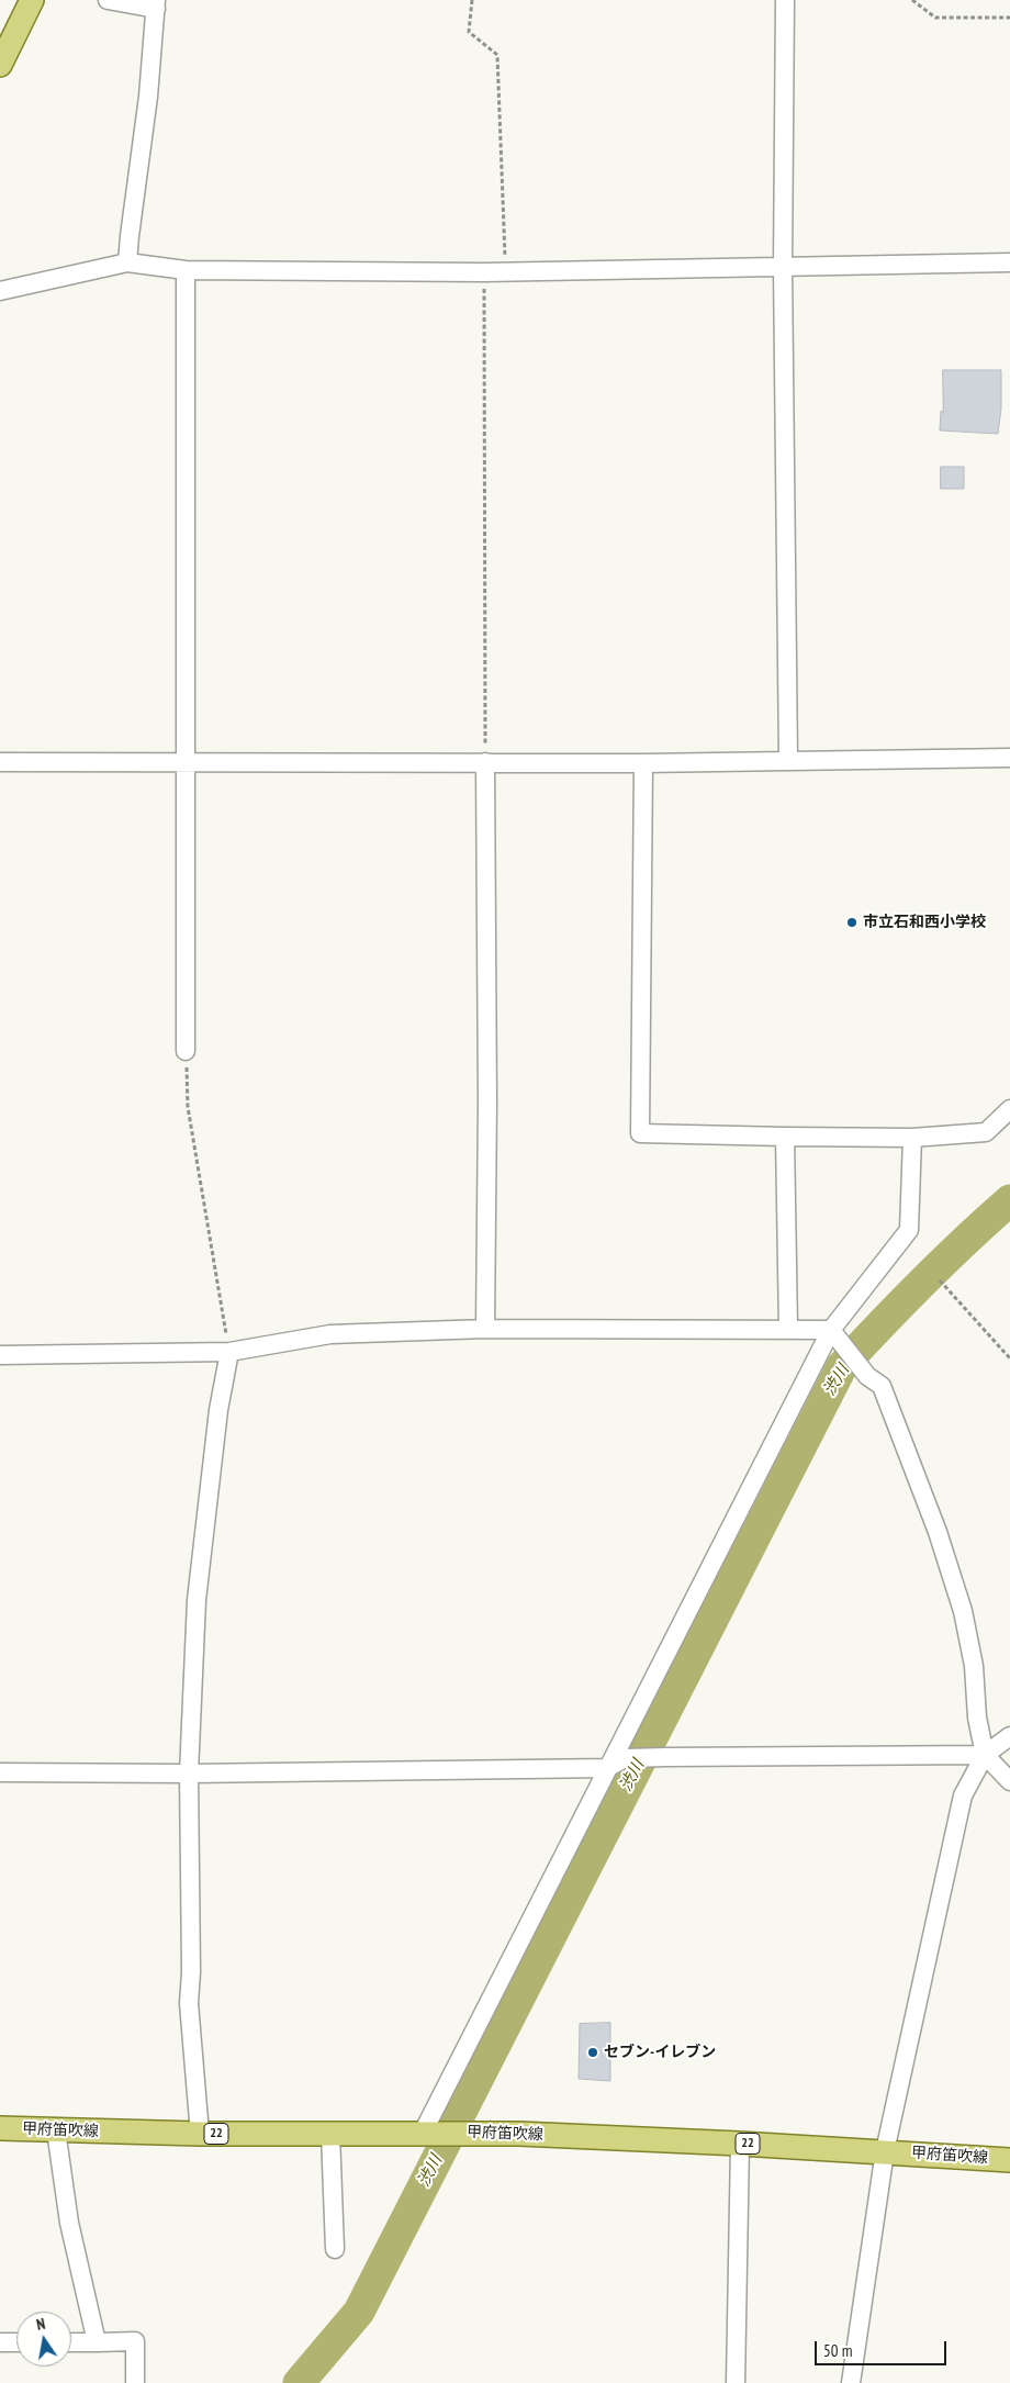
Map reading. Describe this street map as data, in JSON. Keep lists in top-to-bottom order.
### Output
{
  "streets": {
    "main road": ["甲府笛吹線", "22"]
  },
  "water": ["渋川"],
  "places": ["市立石和西小学校", "セブン-イレブン"],
  "scale_bar": "50 m",
  "north": "top"
}
